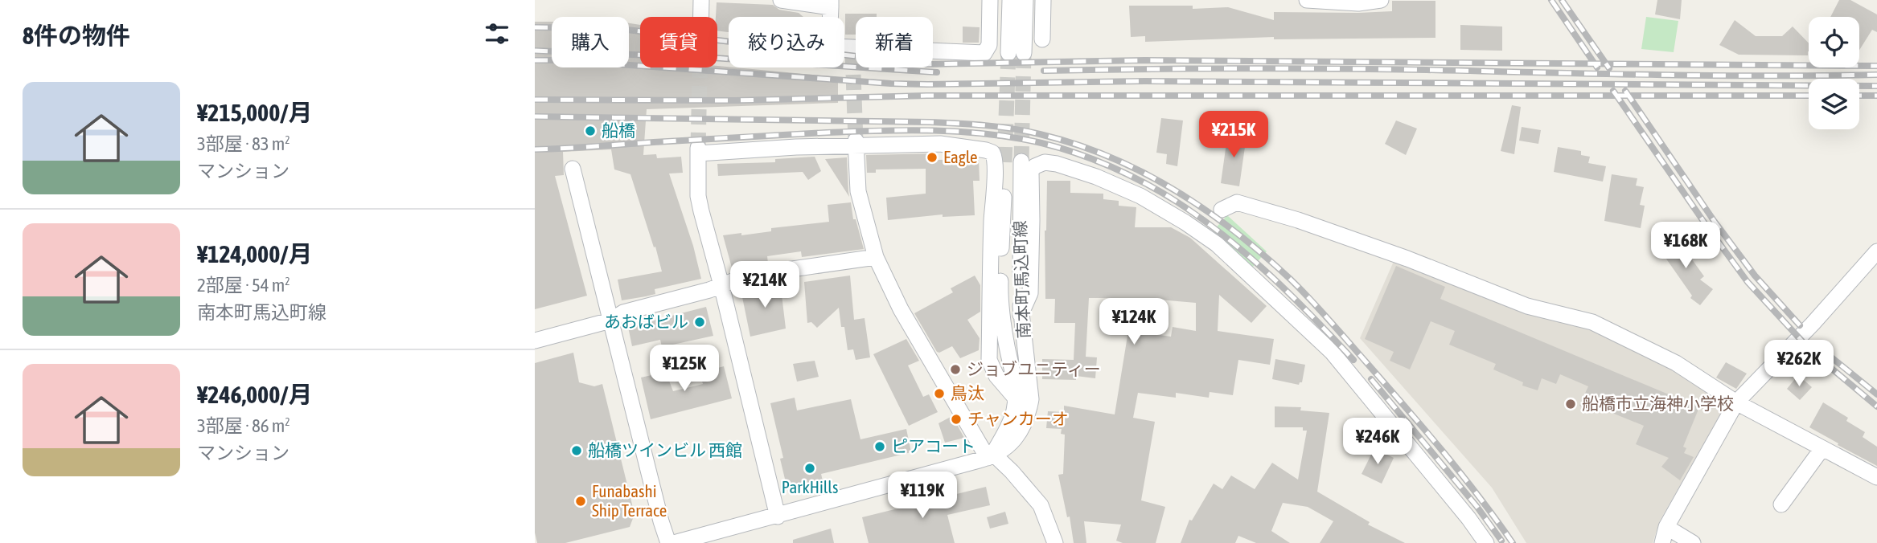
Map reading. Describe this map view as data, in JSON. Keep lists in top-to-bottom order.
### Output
{
  "streets": {
    "street": ["南本町馬込町線"]
  },
  "places": [
    "船橋",
    "Eagle",
    "あおばビル",
    "ジョブユニティー",
    "鳥汰",
    "船橋市立海神小学校",
    "チャンカーオ",
    "ピアコート",
    "船橋ツインビル 西館",
    "ParkHills",
    "Funabashi Ship Terrace"
  ],
  "page": {
    "heading": "8件の物件",
    "chip": [
      "購入",
      "賃貸",
      "絞り込み",
      "新着"
    ],
    "list": [
      {
        "name": "¥215,000/月",
        "note": "3部屋 · 83 m² · マンション"
      },
      {
        "name": "¥124,000/月",
        "note": "2部屋 · 54 m² · 南本町馬込町線"
      },
      {
        "name": "¥246,000/月",
        "note": "3部屋 · 86 m² · マンション"
      }
    ],
    "price": [
      "¥215K",
      "¥168K",
      "¥214K",
      "¥124K",
      "¥262K",
      "¥125K",
      "¥246K",
      "¥119K"
    ]
  }
}
